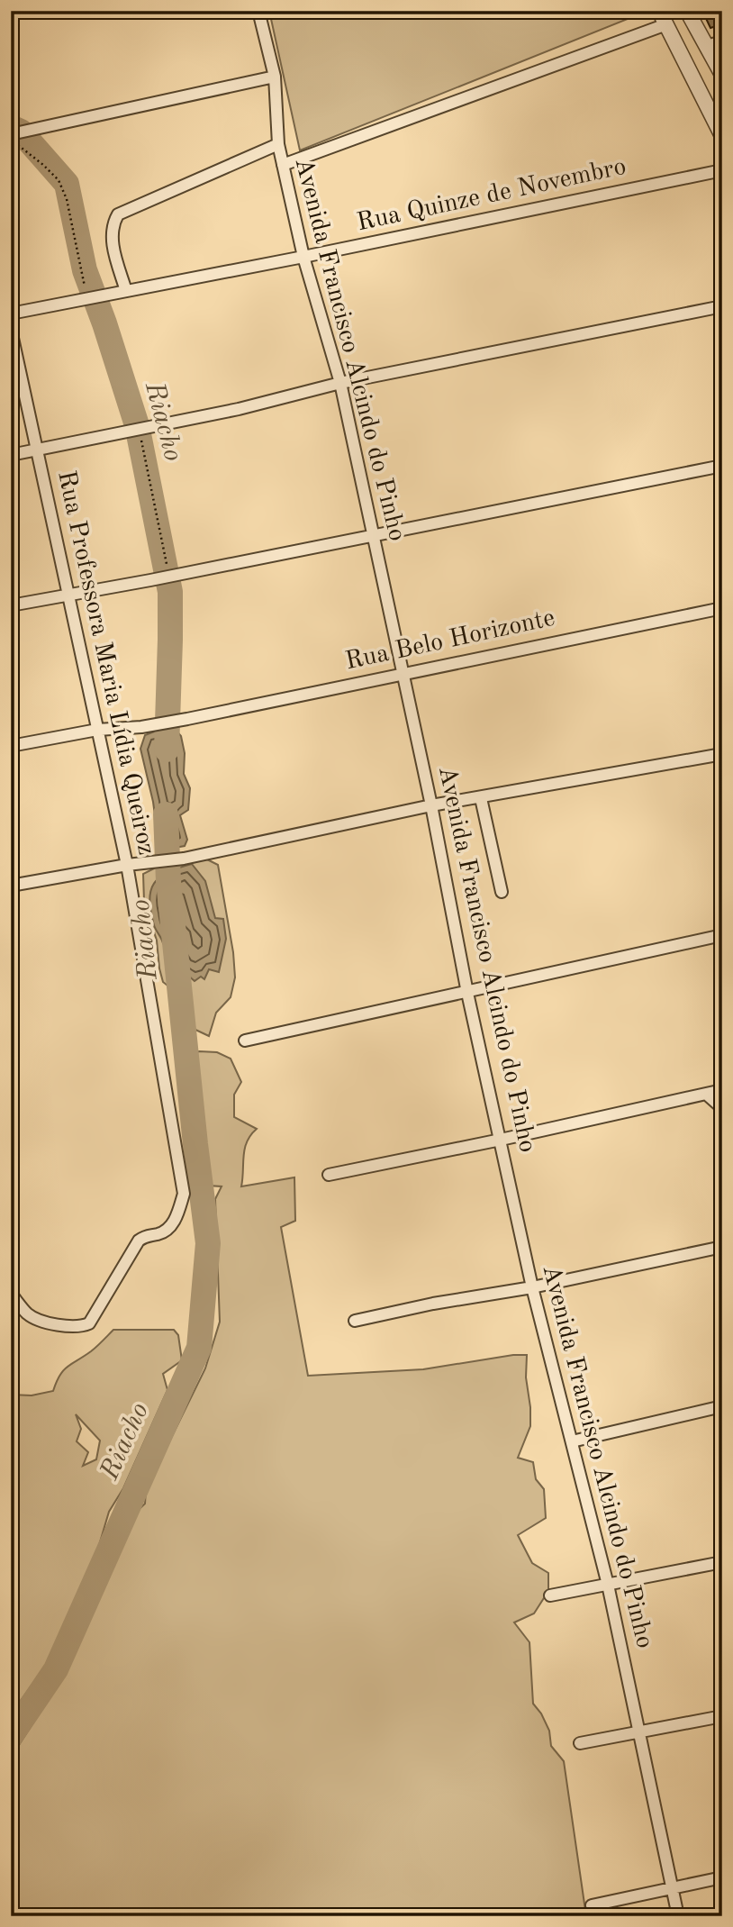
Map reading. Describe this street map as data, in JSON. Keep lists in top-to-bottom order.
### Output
{
  "streets": {
    "street": [
      "Rua Quinze de Novembro",
      "Avenida Francisco Alcindo do Pinho",
      "Rua Belo Horizonte",
      "Rua Professora Maria Lídia Queiroz"
    ]
  },
  "crossings": [
    ["Rua Quinze de Novembro", "Avenida Francisco Alcindo do Pinho"],
    ["Avenida Francisco Alcindo do Pinho", "Rua Belo Horizonte"],
    ["Rua Belo Horizonte", "Rua Professora Maria Lídia Queiroz"]
  ],
  "water": ["Riacho"]
}
